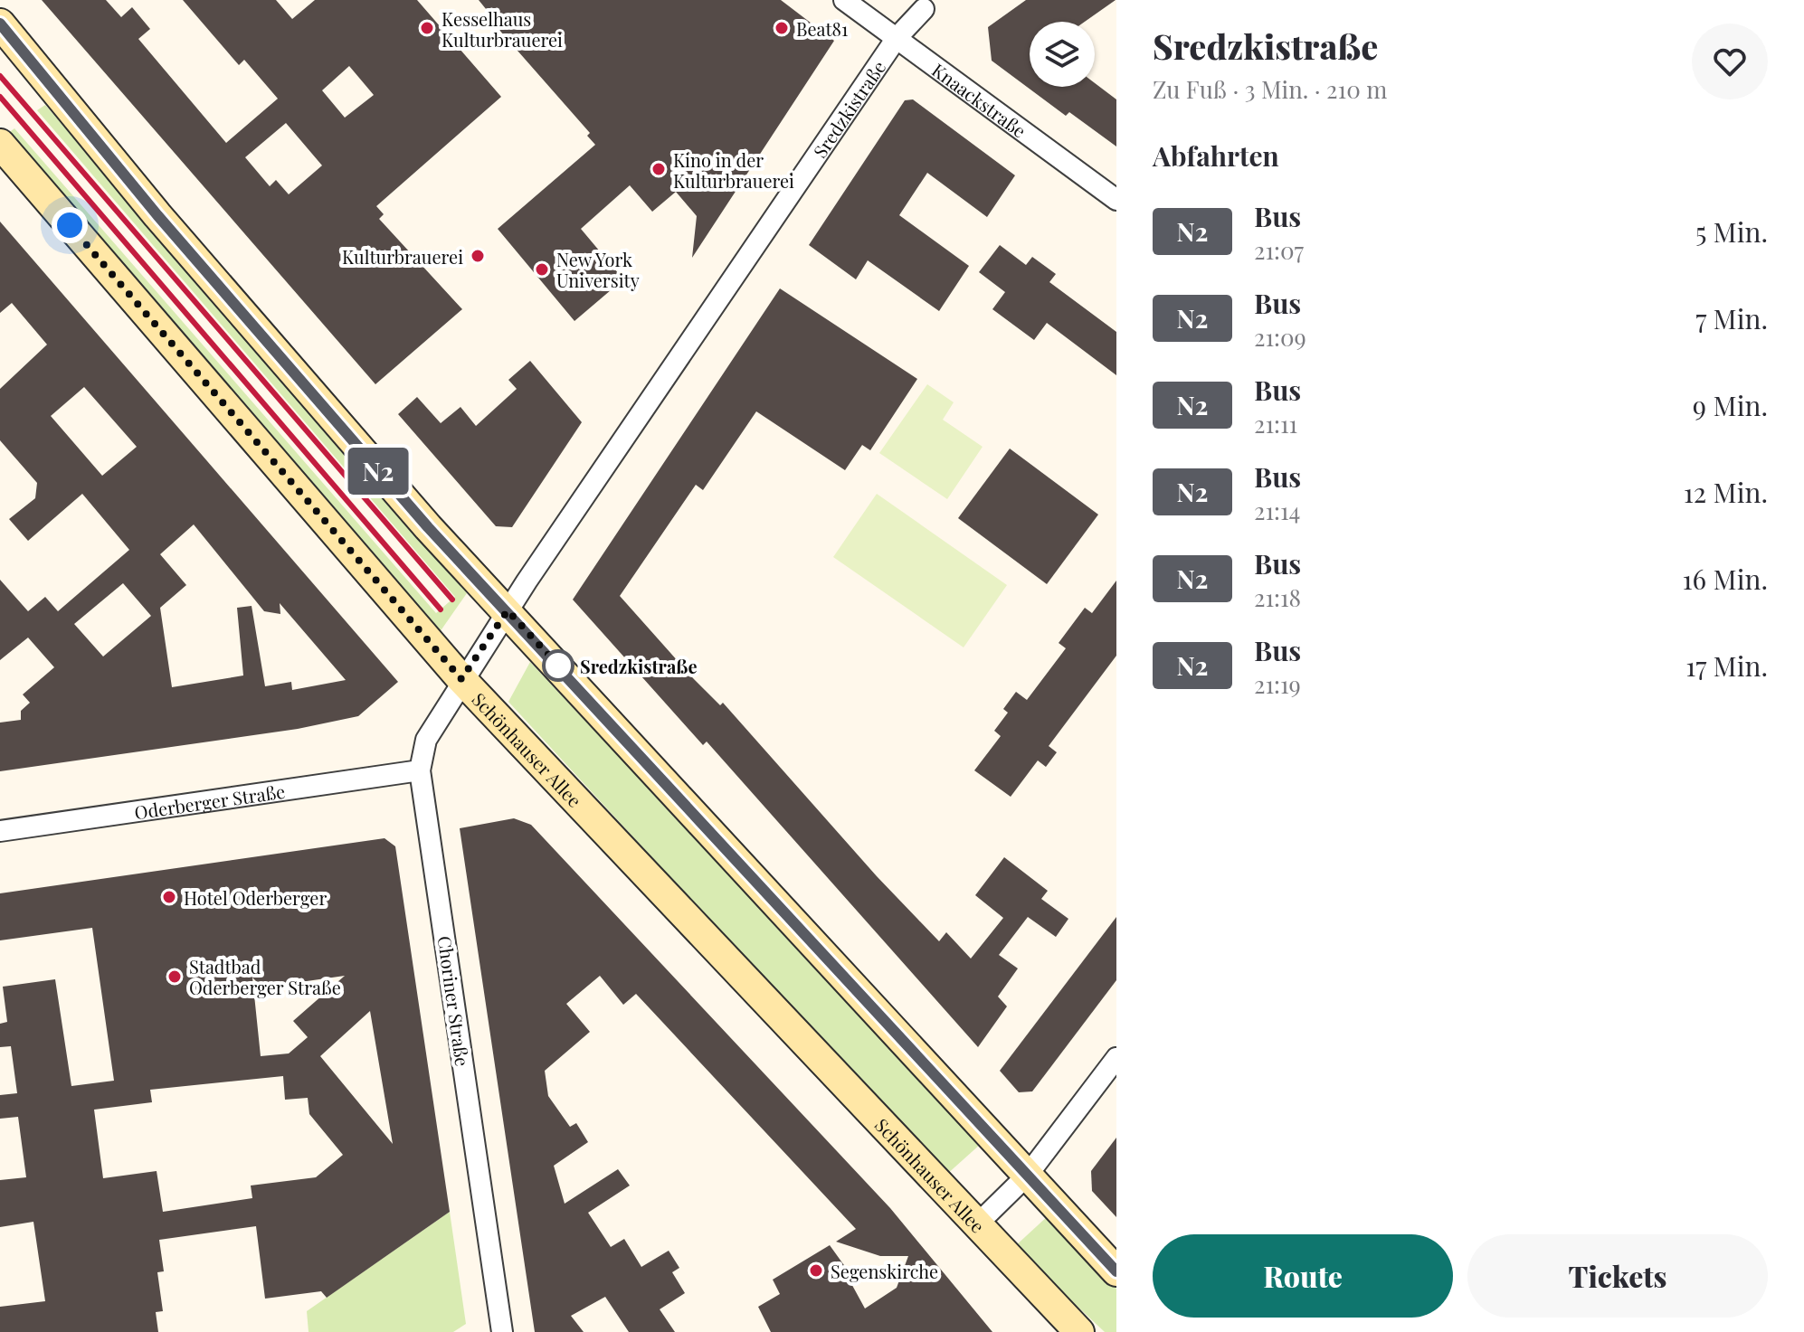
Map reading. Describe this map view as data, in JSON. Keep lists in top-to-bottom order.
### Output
{
  "streets": {
    "main road": ["Schönhauser Allee"],
    "street": [
      "Knaackstraße",
      "Sredzkistraße",
      "Oderberger Straße",
      "Choriner Straße"
    ]
  },
  "crossings": [
    ["Knaackstraße", "Sredzkistraße"],
    ["Sredzkistraße", "Schönhauser Allee"],
    ["Sredzkistraße", "Choriner Straße"],
    ["Schönhauser Allee", "Choriner Straße"],
    ["Oderberger Straße", "Choriner Straße"]
  ],
  "places": [
    "Kesselhaus Kulturbrauerei",
    "Beat81",
    "Kino in der Kulturbrauerei",
    "Kulturbrauerei",
    "New York University",
    "Sredzkistraße",
    "Hotel Oderberger",
    "Stadtbad Oderberger Straße",
    "Segenskirche"
  ],
  "lines": ["bus line N2"],
  "page": {
    "on_map": "N2",
    "heading": [
      ["Sredzkistraße", "Zu Fuß · 3 Min. · 210 m"],
      "Abfahrten"
    ],
    "list": [
      {
        "mark": "N2",
        "name": "Bus",
        "note": "21:07",
        "value": "5 Min."
      },
      {
        "mark": "N2",
        "name": "Bus",
        "note": "21:09",
        "value": "7 Min."
      },
      {
        "mark": "N2",
        "name": "Bus",
        "note": "21:11",
        "value": "9 Min."
      },
      {
        "mark": "N2",
        "name": "Bus",
        "note": "21:14",
        "value": "12 Min."
      },
      {
        "mark": "N2",
        "name": "Bus",
        "note": "21:18",
        "value": "16 Min."
      },
      {
        "mark": "N2",
        "name": "Bus",
        "note": "21:19",
        "value": "17 Min."
      }
    ],
    "buttons": ["Route", "Tickets"]
  }
}
